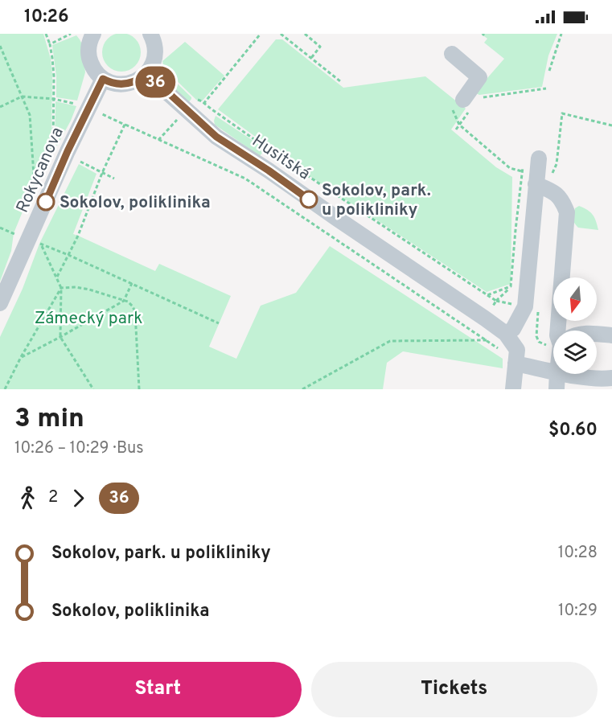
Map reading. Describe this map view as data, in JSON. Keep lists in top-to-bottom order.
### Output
{
  "streets": {
    "street": ["Husitská", "Rokycanova"]
  },
  "parks": ["Zámecký park"],
  "places": ["Sokolov, park. u polikliniky", "Sokolov, poliklinika"],
  "lines": ["bus line 36"],
  "north": "bottom",
  "page": {
    "status": "10:26",
    "on_map": "36",
    "heading": ["3 min", "10:26 – 10:29 · Bus", "$0.60"],
    "legs": ["2", "36"],
    "list": [
      {
        "name": "Sokolov, park. u polikliniky",
        "value": "10:28"
      },
      {
        "name": "Sokolov, poliklinika",
        "value": "10:29"
      }
    ],
    "buttons": ["Start", "Tickets"]
  }
}
